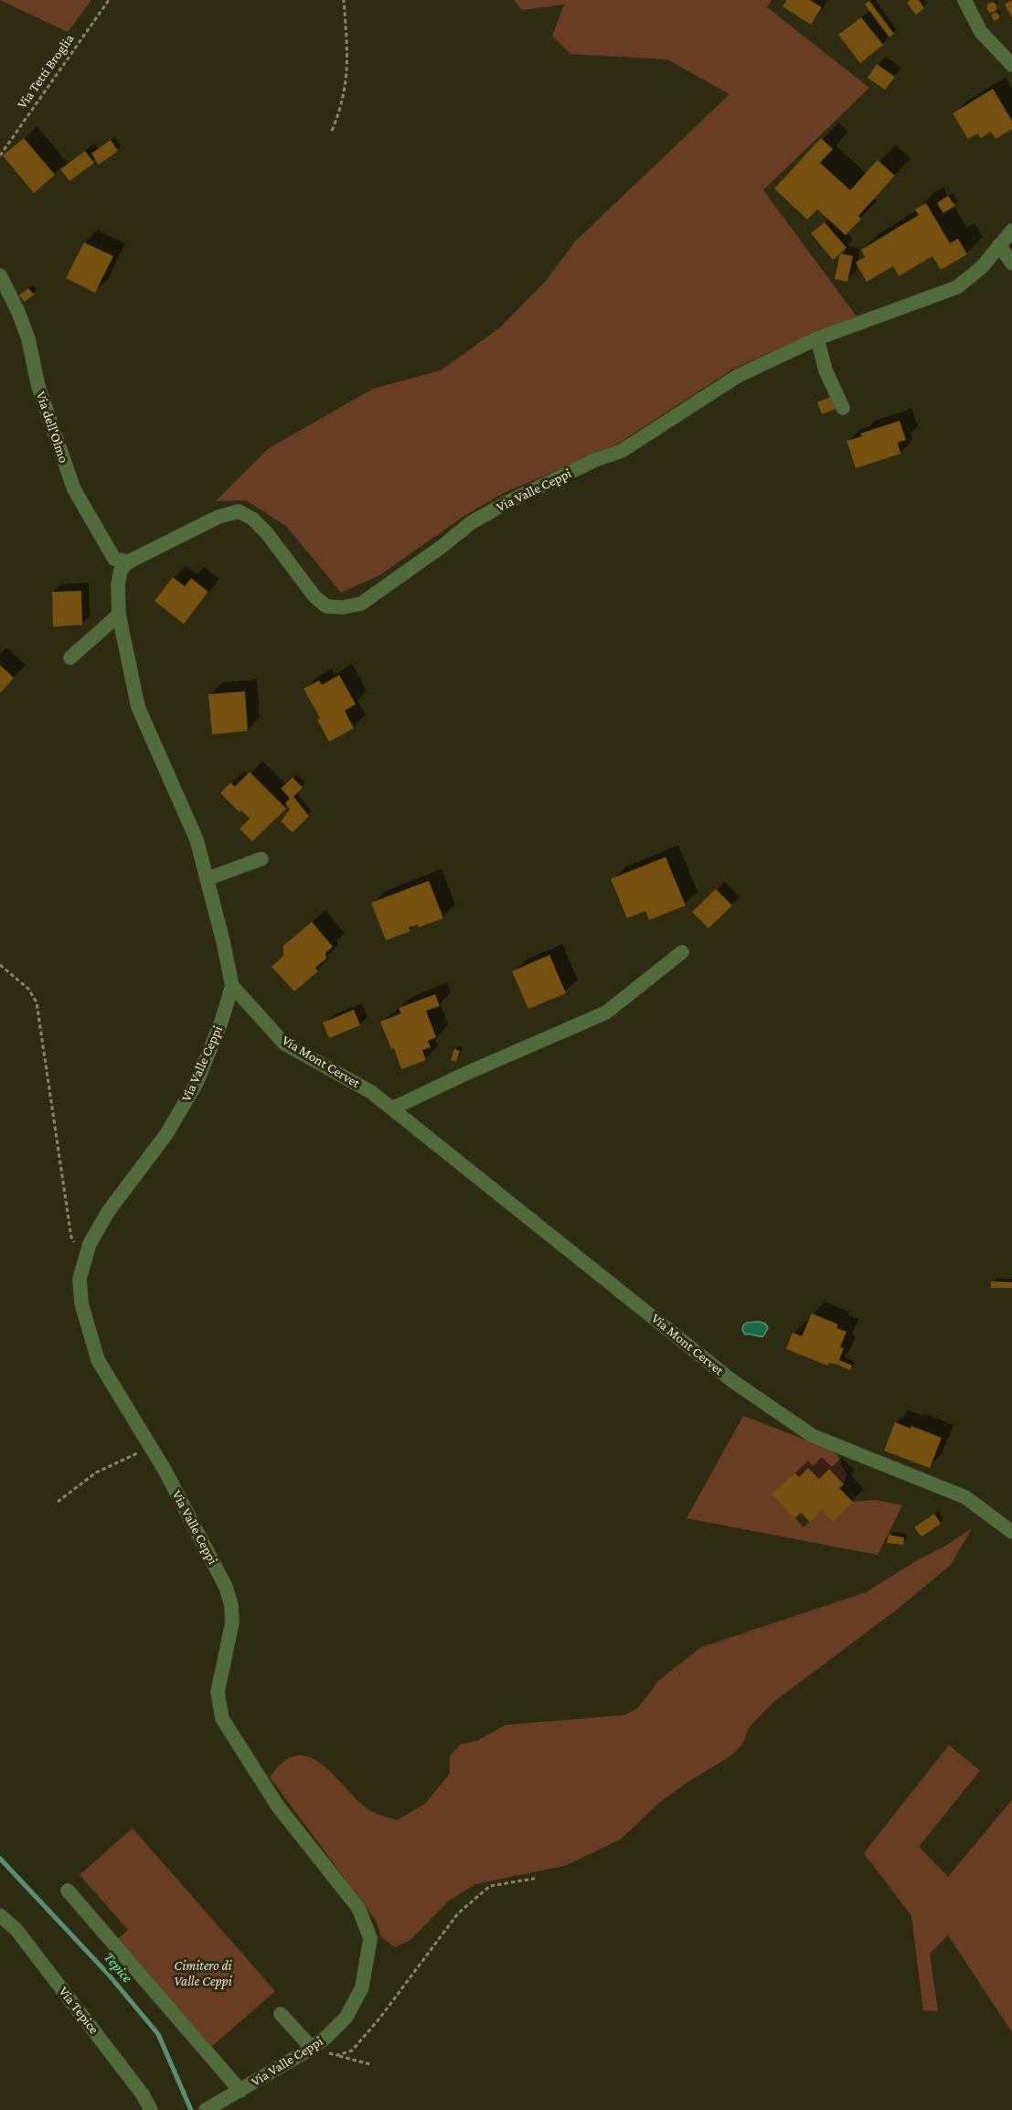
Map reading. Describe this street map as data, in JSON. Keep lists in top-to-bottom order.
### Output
{
  "streets": {
    "street": [
      "Via dell'Olmo",
      "Via Valle Ceppi",
      "Via Mont Cervet",
      "Via Tepice"
    ],
    "path": ["Via Tetti Broglia"]
  },
  "crossings": [
    ["Via dell'Olmo", "Via Valle Ceppi"],
    ["Via Valle Ceppi", "Via Mont Cervet"]
  ],
  "water": ["Tepice"],
  "parks": ["Cimitero di Valle Ceppi"]
}
